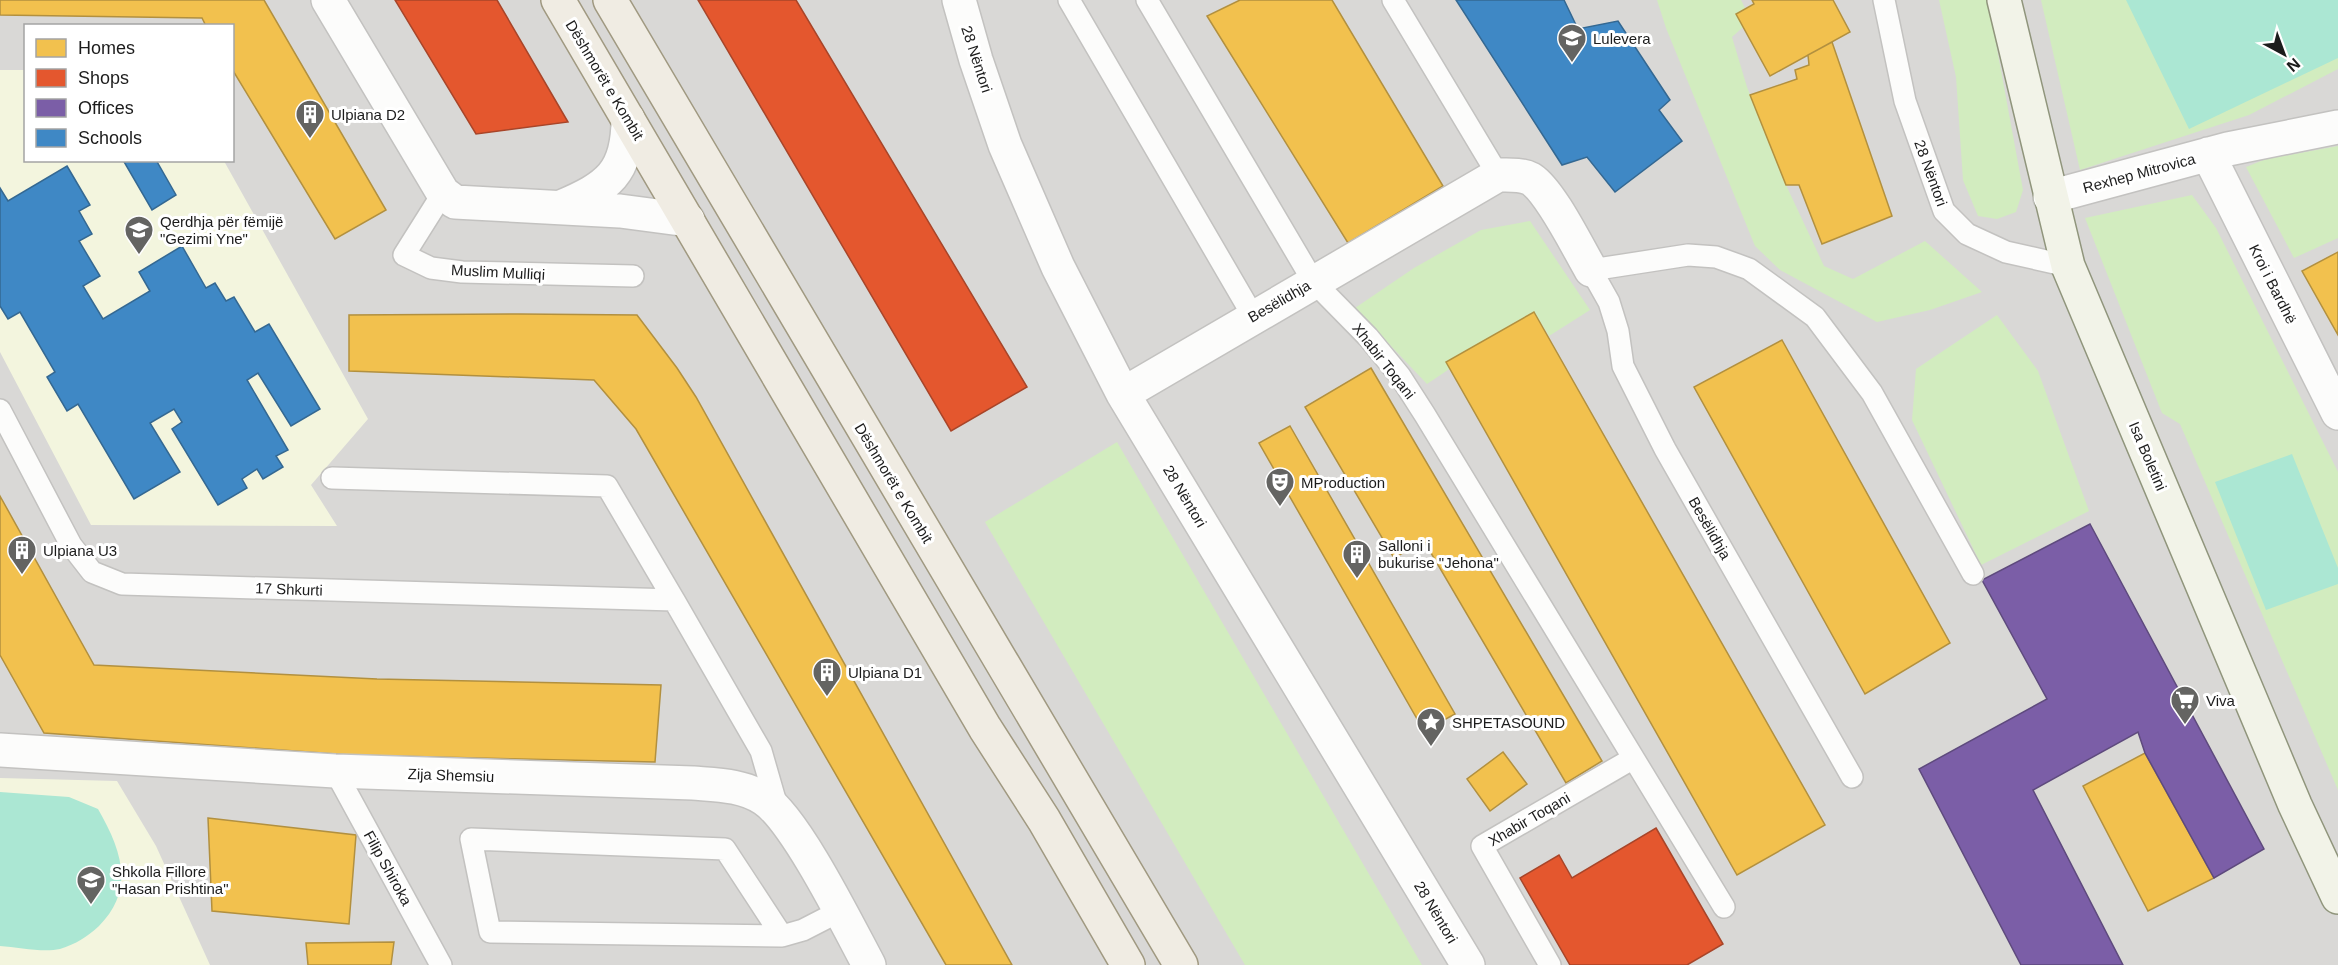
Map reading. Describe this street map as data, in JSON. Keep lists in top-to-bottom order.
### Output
{
  "streets": {
    "main road": ["Dëshmorët e Kombit"],
    "street": [
      "28 Nëntori",
      "Rexhep Mitrovica",
      "Kroi i Bardhë",
      "Besëlidhja",
      "Isa Boletini",
      "Zija Shemsiu"
    ],
    "lane": [
      "Muslim Mulliqi",
      "Xhabir Toqani",
      "17 Shkurti",
      "Filip Shiroka"
    ]
  },
  "crossings": [
    ["28 Nëntori", "Besëlidhja"],
    ["28 Nëntori", "Isa Boletini"],
    ["Rexhep Mitrovica", "Kroi i Bardhë"],
    ["Rexhep Mitrovica", "Isa Boletini"],
    ["Besëlidhja", "Xhabir Toqani"],
    ["Zija Shemsiu", "Filip Shiroka"]
  ],
  "places": {
    "school or university": ["Lulevera", "Qerdhja për fëmijë \"Gezimi Yne\"", "Shkolla Fillore \"Hasan Prishtina\""],
    "building": [
      "Ulpiana D2",
      "Ulpiana U3",
      "Salloni i bukurise \"Jehona\"",
      "Ulpiana D1"
    ],
    "theatre": ["MProduction"],
    "supermarket": ["Viva"],
    "place": ["SHPETASOUND"]
  },
  "legend": [
    "Homes",
    "Shops",
    "Offices",
    "Schools"
  ],
  "north": "bottom right"
}
